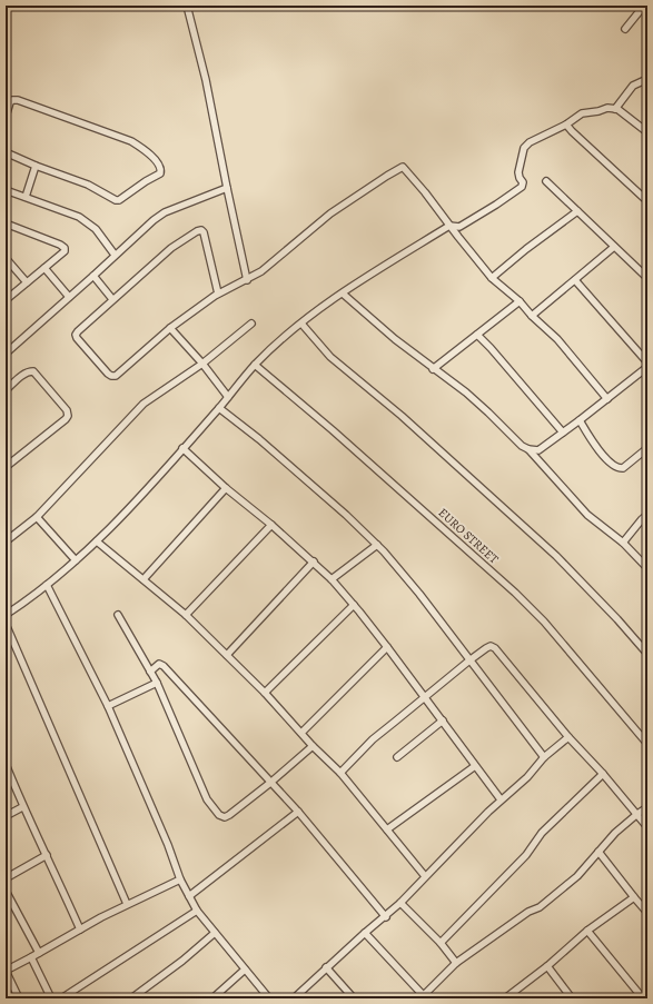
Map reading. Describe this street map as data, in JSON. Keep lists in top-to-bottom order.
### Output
{
  "streets": {
    "street": ["EURO STREET"]
  }
}
